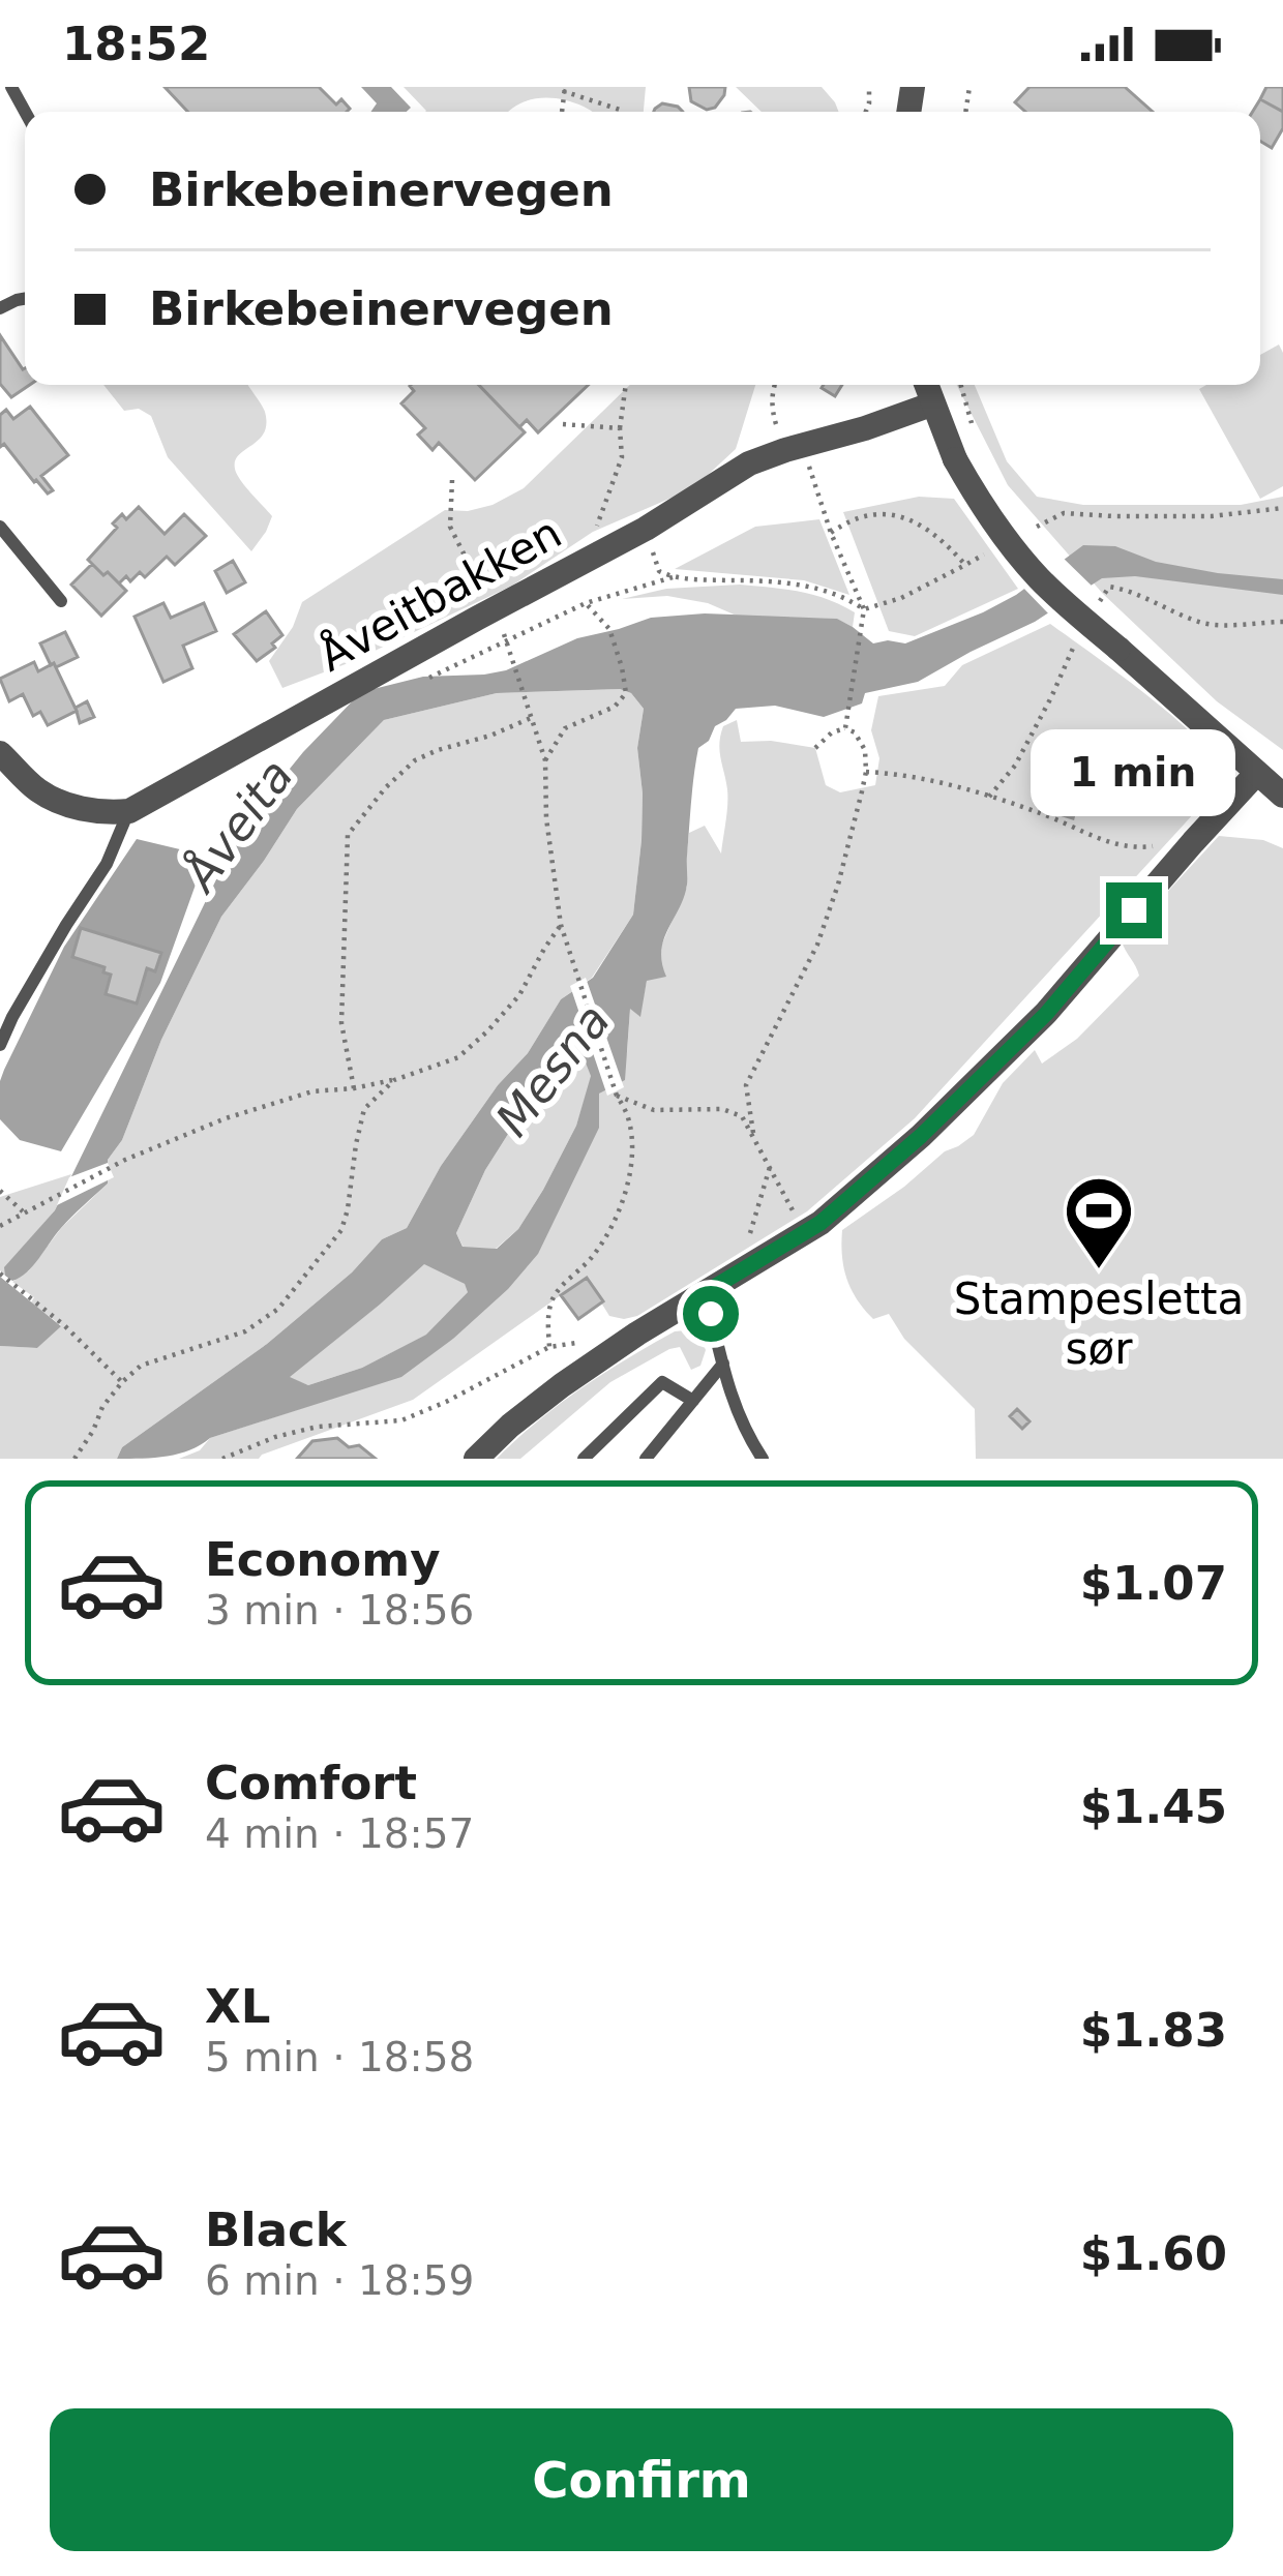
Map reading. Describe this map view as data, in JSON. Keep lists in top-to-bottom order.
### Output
{
  "streets": {
    "street": ["Åveitbakken"]
  },
  "water": ["Åveita", "Mesna"],
  "places": {
    "sports": ["Stampesletta sør"]
  },
  "page": {
    "status": "18:52",
    "banner": ["Birkebeinervegen", "Birkebeinervegen"],
    "bubble": "1 min",
    "list": [
      {
        "name": "Economy",
        "note": "3 min · 18:56",
        "value": "$1.07"
      },
      {
        "name": "Comfort",
        "note": "4 min · 18:57",
        "value": "$1.45"
      },
      {
        "name": "XL",
        "note": "5 min · 18:58",
        "value": "$1.83"
      },
      {
        "name": "Black",
        "note": "6 min · 18:59",
        "value": "$1.60"
      }
    ],
    "buttons": "Confirm"
  }
}
